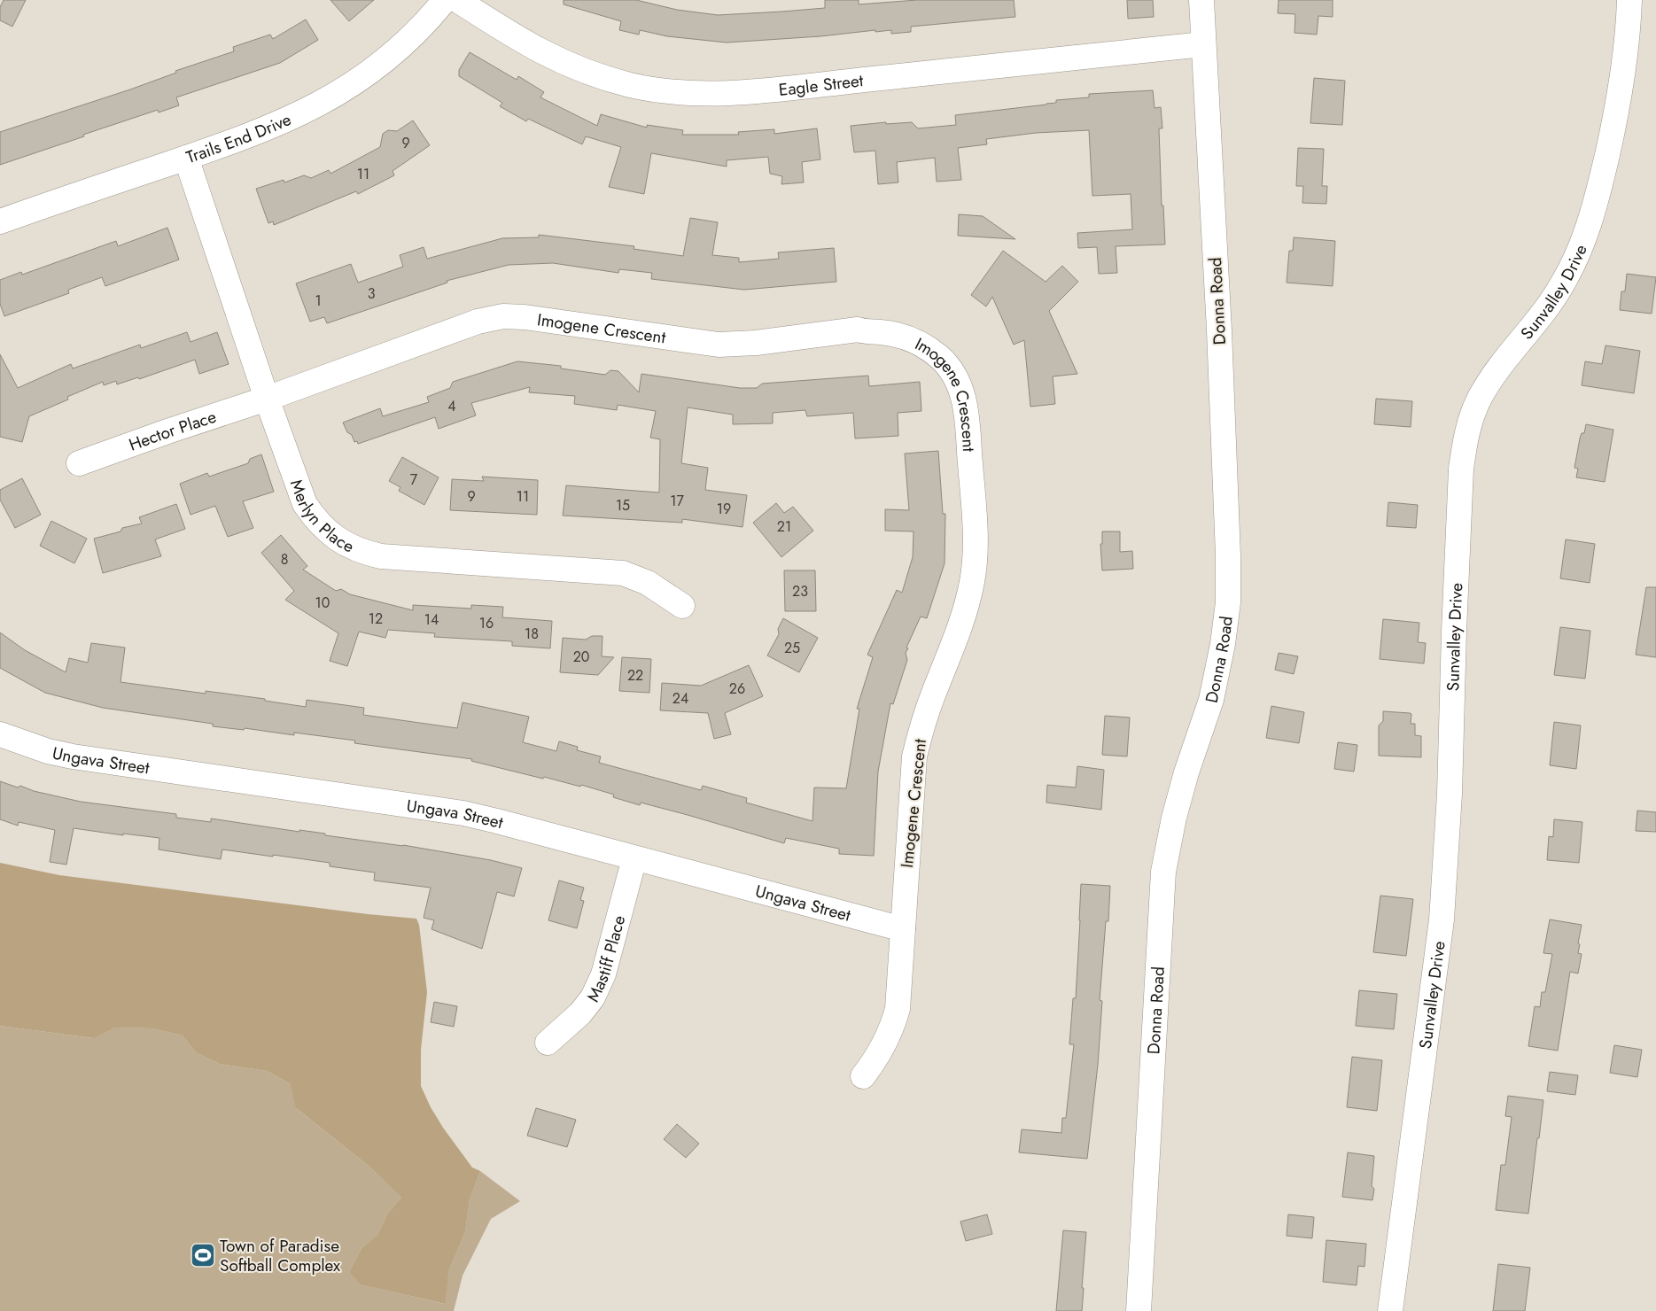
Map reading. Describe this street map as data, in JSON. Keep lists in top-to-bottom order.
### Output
{
  "streets": {
    "street": [
      "Eagle Street",
      "Trails End Drive",
      "Sunvalley Drive",
      "Donna Road",
      "Imogene Crescent",
      "Hector Place",
      "Merlyn Place",
      "Ungava Street",
      "Mastiff Place"
    ]
  },
  "crossings": [
    ["Eagle Street", "Donna Road"],
    ["Trails End Drive", "Merlyn Place"],
    ["Imogene Crescent", "Hector Place"],
    ["Imogene Crescent", "Merlyn Place"],
    ["Imogene Crescent", "Ungava Street"],
    ["Hector Place", "Merlyn Place"],
    ["Ungava Street", "Mastiff Place"]
  ],
  "places": {
    "sports": ["Town of Paradise Softball Complex"]
  },
  "house_numbers": [
    "9",
    "11",
    "3",
    "1",
    "4",
    "7",
    "9",
    "11",
    "17",
    "15",
    "19",
    "21",
    "8",
    "23",
    "10",
    "12",
    "14",
    "16",
    "18",
    "25",
    "20",
    "22",
    "26",
    "24"
  ]
}
